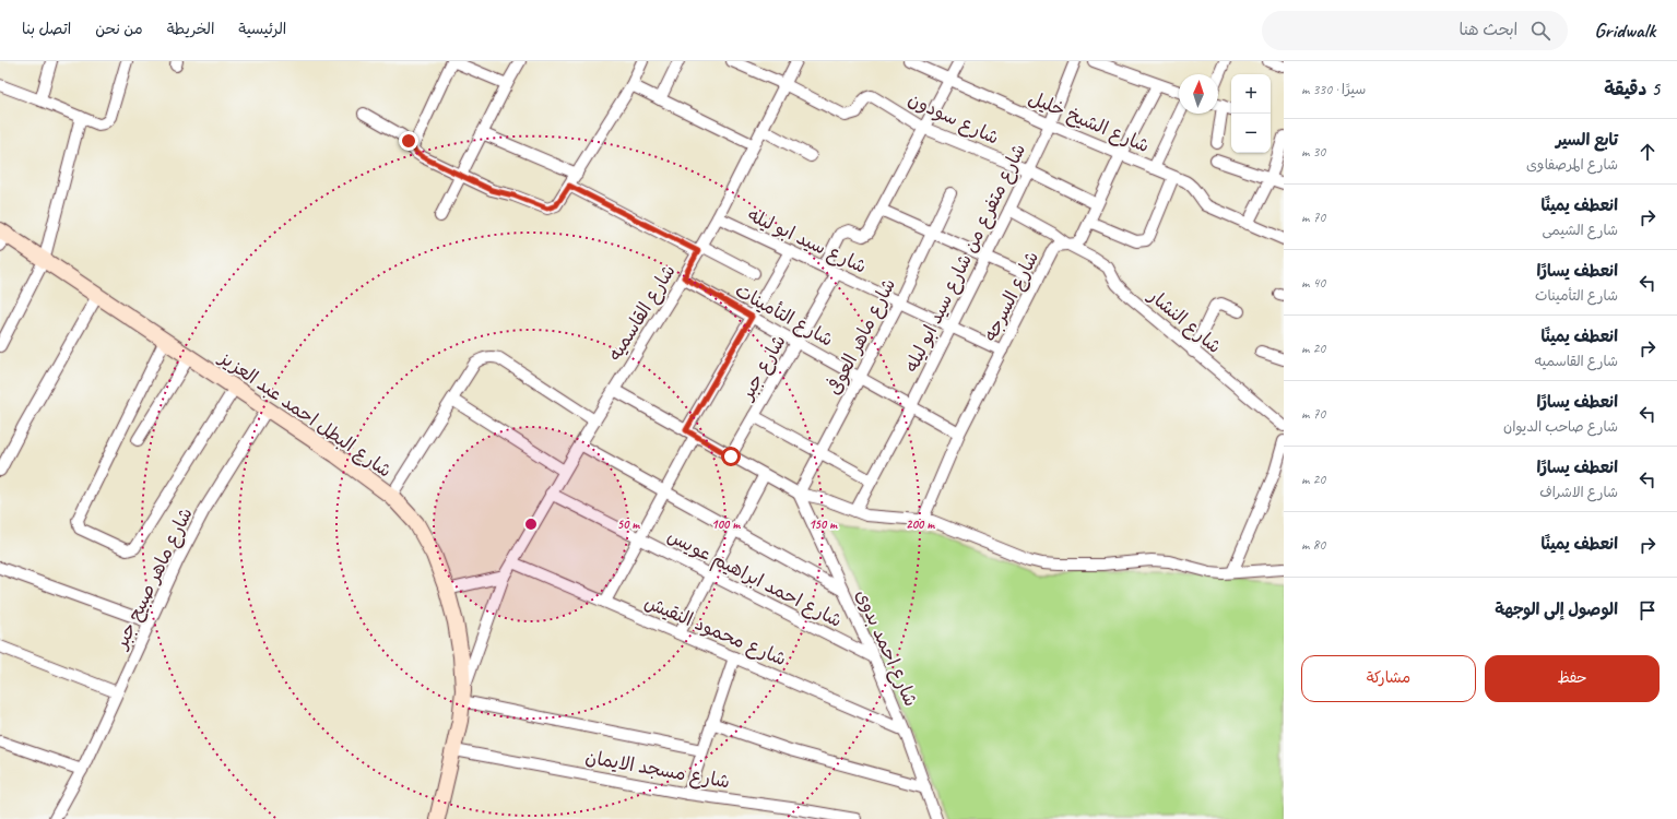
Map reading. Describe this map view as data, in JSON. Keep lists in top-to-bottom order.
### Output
{
  "streets": {
    "main road": ["شارع البطل احمد عبد العزيز"],
    "street": [
      "شارع سودون",
      "شارع الشيخ خليل",
      "شارع سيد ابو ليله",
      "شارع متفرع من شارع سيد ابو ليله",
      "شارع السرجه",
      "شارع القاسميه",
      "شارع التأمينات",
      "شارع النشار",
      "شارع ماهر العوفى",
      "شارع جبر",
      "شارع ماهر صبيح جبر",
      "شارع احمد ابراهيم عويس",
      "شارع محمود النقيش",
      "شارع احمد بدوى",
      "شارع مسجد الايمان"
    ]
  },
  "crossings": [
    ["شارع سودون", "شارع متفرع من شارع سيد ابو ليله"],
    ["شارع سودون", "شارع السرجه"],
    ["شارع سودون", "شارع القاسميه"],
    ["شارع الشيخ خليل", "شارع متفرع من شارع سيد ابو ليله"],
    ["شارع الشيخ خليل", "شارع السرجه"],
    ["شارع سيد ابو ليله", "شارع متفرع من شارع سيد ابو ليله"],
    ["شارع سيد ابو ليله", "شارع السرجه"],
    ["شارع سيد ابو ليله", "شارع القاسميه"],
    ["شارع سيد ابو ليله", "شارع ماهر العوفى"],
    ["شارع سيد ابو ليله", "شارع جبر"],
    ["شارع متفرع من شارع سيد ابو ليله", "شارع التأمينات"],
    ["شارع متفرع من شارع سيد ابو ليله", "شارع النشار"],
    ["شارع السرجه", "شارع التأمينات"],
    ["شارع السرجه", "شارع النشار"],
    ["شارع القاسميه", "شارع التأمينات"],
    ["شارع القاسميه", "شارع البطل احمد عبد العزيز"],
    ["شارع القاسميه", "شارع احمد ابراهيم عويس"],
    ["شارع القاسميه", "شارع محمود النقيش"],
    ["شارع التأمينات", "شارع ماهر العوفى"],
    ["شارع التأمينات", "شارع جبر"],
    ["شارع ماهر العوفى", "شارع احمد بدوى"],
    ["شارع البطل احمد عبد العزيز", "شارع ماهر صبيح جبر"],
    ["شارع البطل احمد عبد العزيز", "شارع مسجد الايمان"],
    ["شارع احمد ابراهيم عويس", "شارع احمد بدوى"],
    ["شارع محمود النقيش", "شارع احمد بدوى"]
  ],
  "north": "top",
  "page": {
    "header": "Gridwalk",
    "search": "ابحث هنا",
    "nav": [
      "الرئيسية",
      "الخريطة",
      "من نحن",
      "اتصل بنا"
    ],
    "heading": ["5 دقيقة", "سيرًا · 330 m"],
    "map_buttons": ["+", "−"],
    "list": [
      ["تابع السير", "شارع المرصفاوى", "30 m"],
      ["انعطف يمينًا", "شارع الشيمى", "70 m"],
      ["انعطف يسارًا", "شارع التأمينات", "40 m"],
      ["انعطف يمينًا", "شارع القاسميه", "20 m"],
      ["انعطف يسارًا", "شارع صاحب الديوان", "70 m"],
      ["انعطف يسارًا", "شارع الاشراف", "20 m"],
      ["انعطف يمينًا", "80 m"],
      "الوصول إلى الوجهة"
    ],
    "buttons": ["حفظ", "مشاركة"]
  },
  "rings": [
    "50 m",
    "100 m",
    "150 m",
    "200 m"
  ]
}
